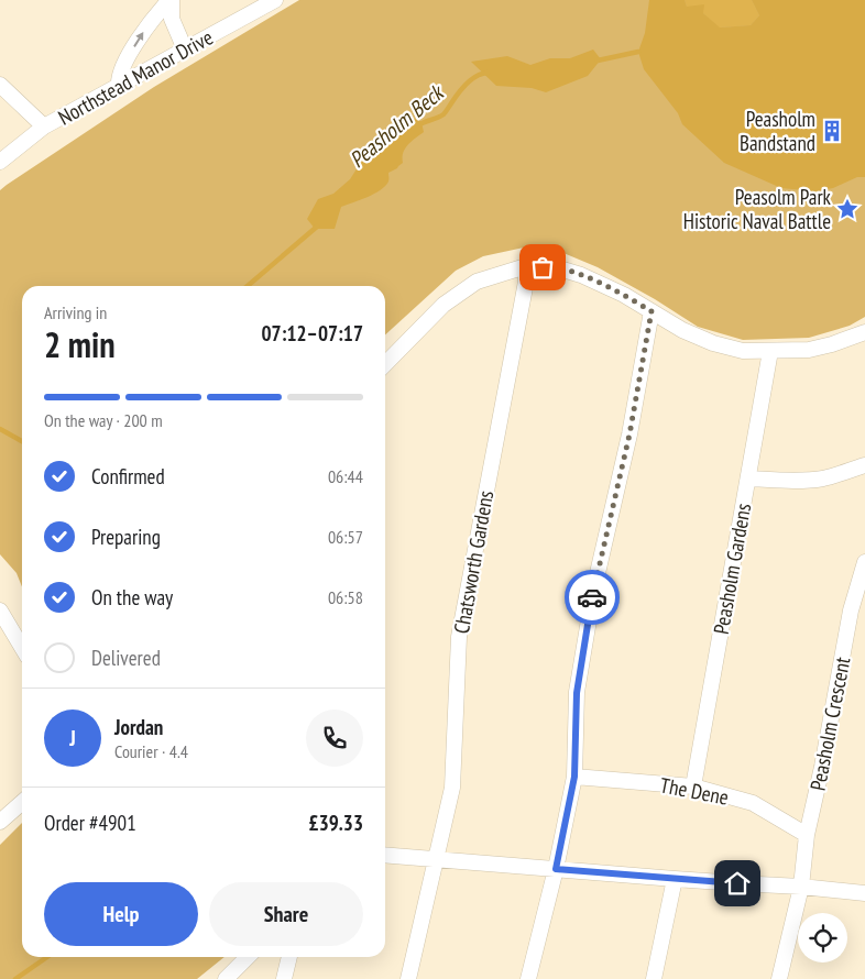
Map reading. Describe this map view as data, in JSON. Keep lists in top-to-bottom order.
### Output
{
  "streets": {
    "street": [
      "Northstead Manor Drive",
      "Chatsworth Gardens",
      "Peasholm Gardens",
      "Peasholm Crescent",
      "The Dene"
    ]
  },
  "crossings": [
    ["Peasholm Gardens", "The Dene"],
    ["Peasholm Crescent", "The Dene"]
  ],
  "water": ["Peasholm Beck"],
  "places": {
    "building": ["Peasholm Bandstand"],
    "place": ["Peasolm Park Historic Naval Battle"]
  },
  "page": {
    "heading": ["2 min", "Arriving in", "07:12–07:17"],
    "panel": [
      "Jordan",
      "Courier · 4.4",
      "Order #4901",
      "£39.33"
    ],
    "bar": "On the way · 200 m",
    "list": [
      ["Confirmed", "06:44"],
      ["Preparing", "06:57"],
      ["On the way", "06:58"],
      "Delivered"
    ],
    "round": "J",
    "buttons": ["Help", "Share"]
  }
}
